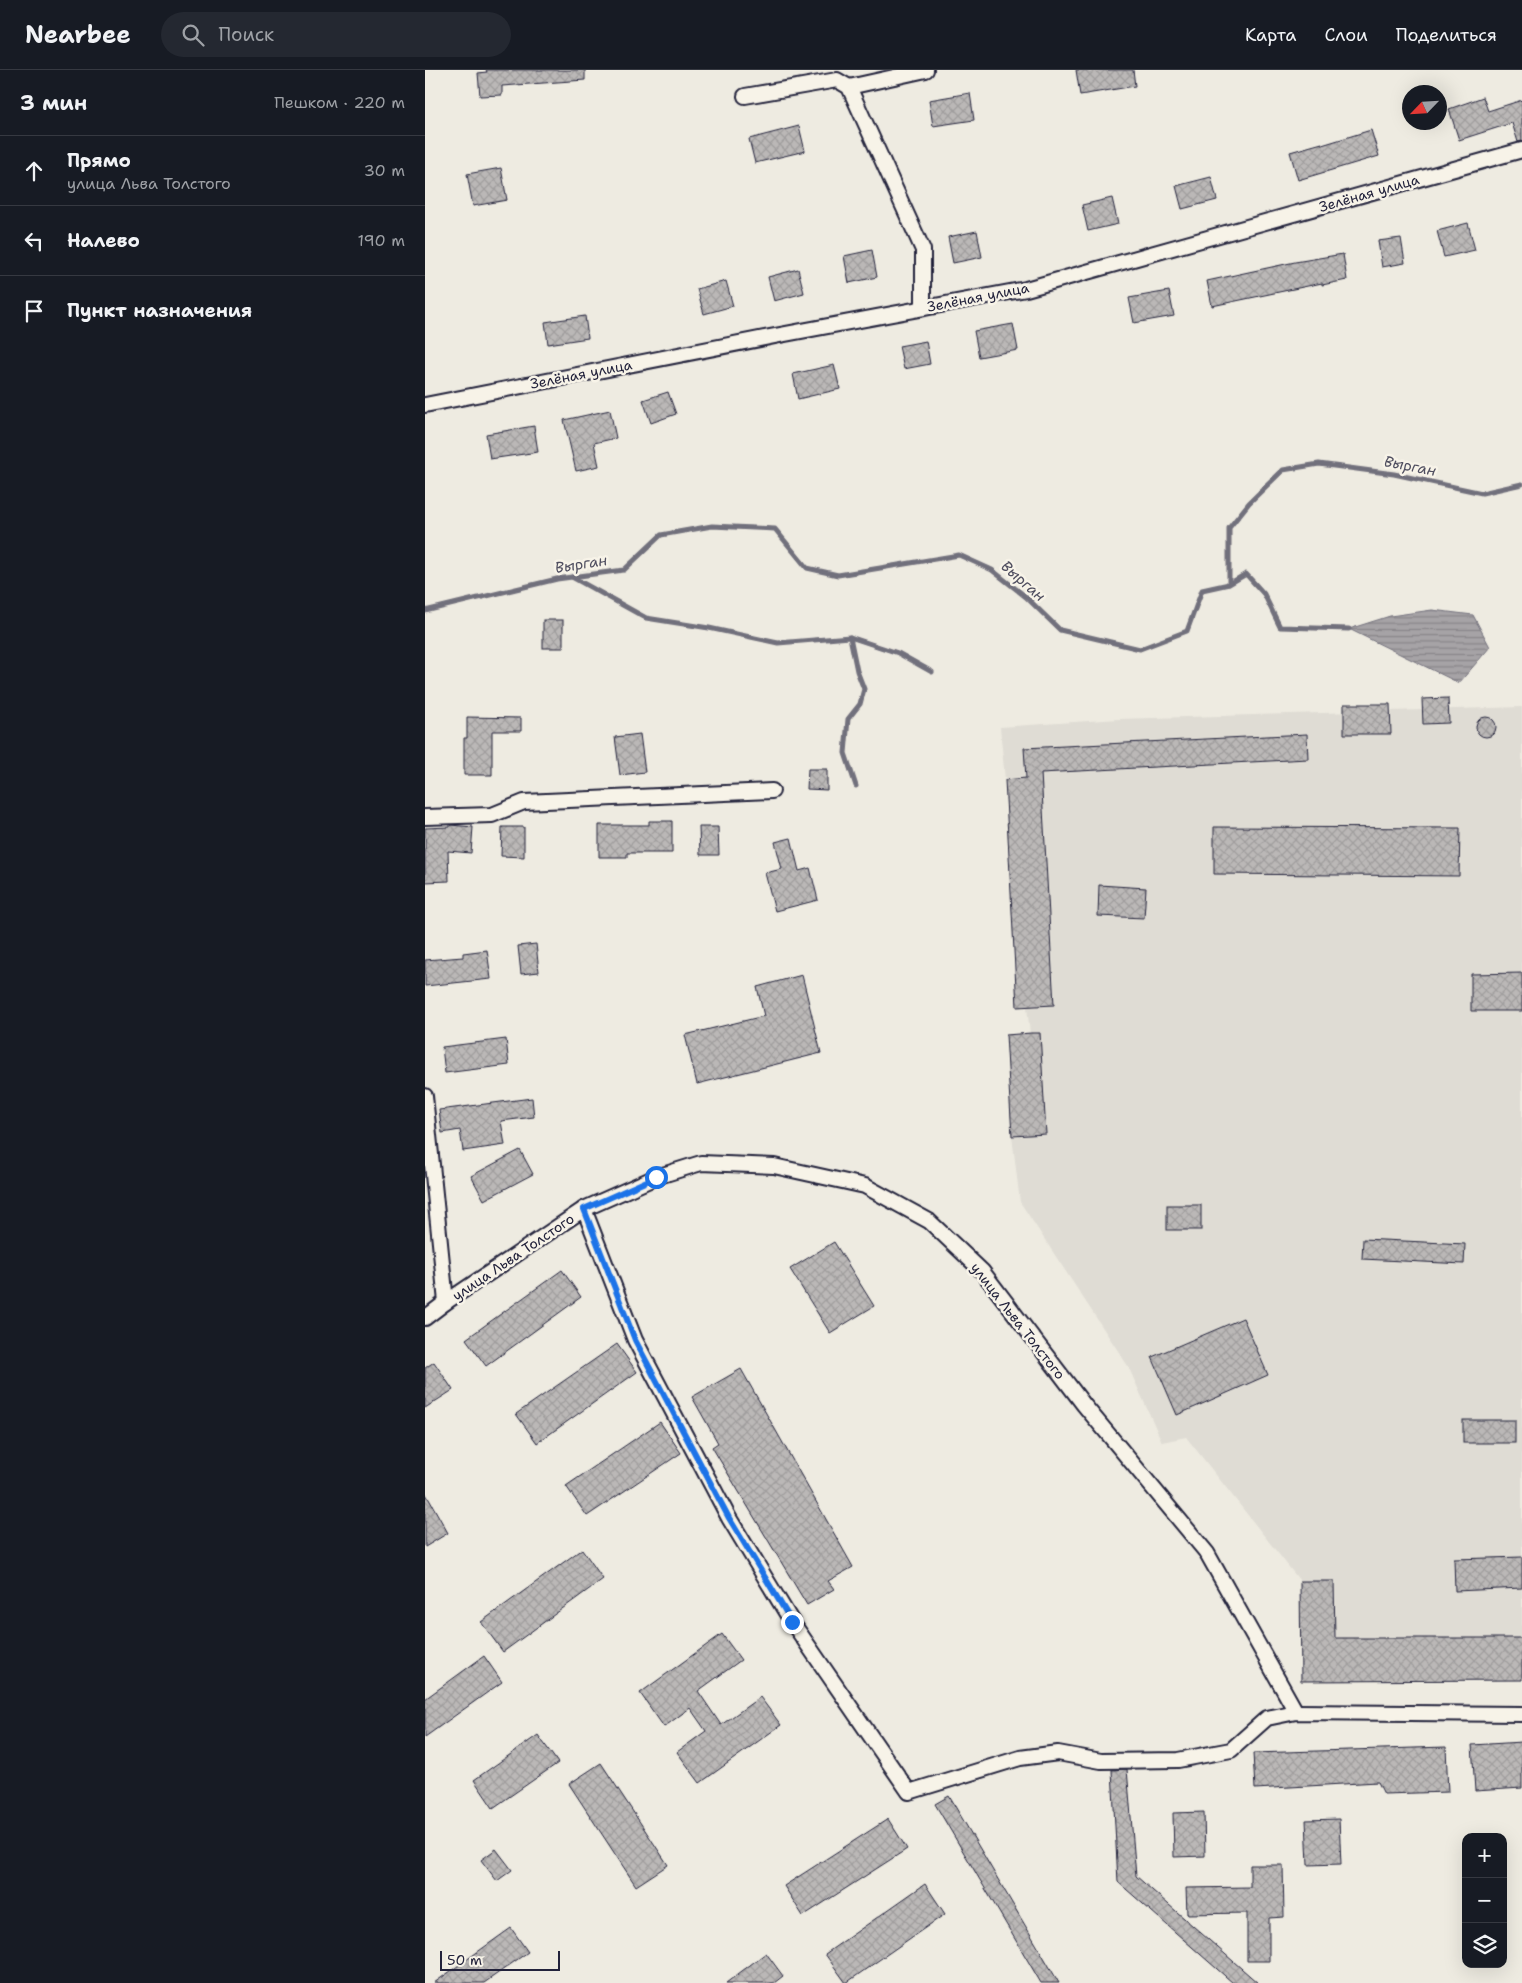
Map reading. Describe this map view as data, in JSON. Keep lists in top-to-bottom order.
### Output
{
  "streets": {
    "street": ["Зелёная улица", "улица Льва Толстого"]
  },
  "water": ["Вырган"],
  "scale_bar": "50 m",
  "north": "bottom left",
  "page": {
    "header": "Nearbee",
    "search": "Поиск",
    "nav": ["Карта", "Слои", "Поделиться"],
    "heading": ["3 мин", "Пешком · 220 m"],
    "list": [
      ["Прямо", "улица Льва Толстого", "30 m"],
      ["Налево", "190 m"],
      "Пункт назначения"
    ],
    "map_buttons": ["+", "−"],
    "scale": "50 m"
  }
}
